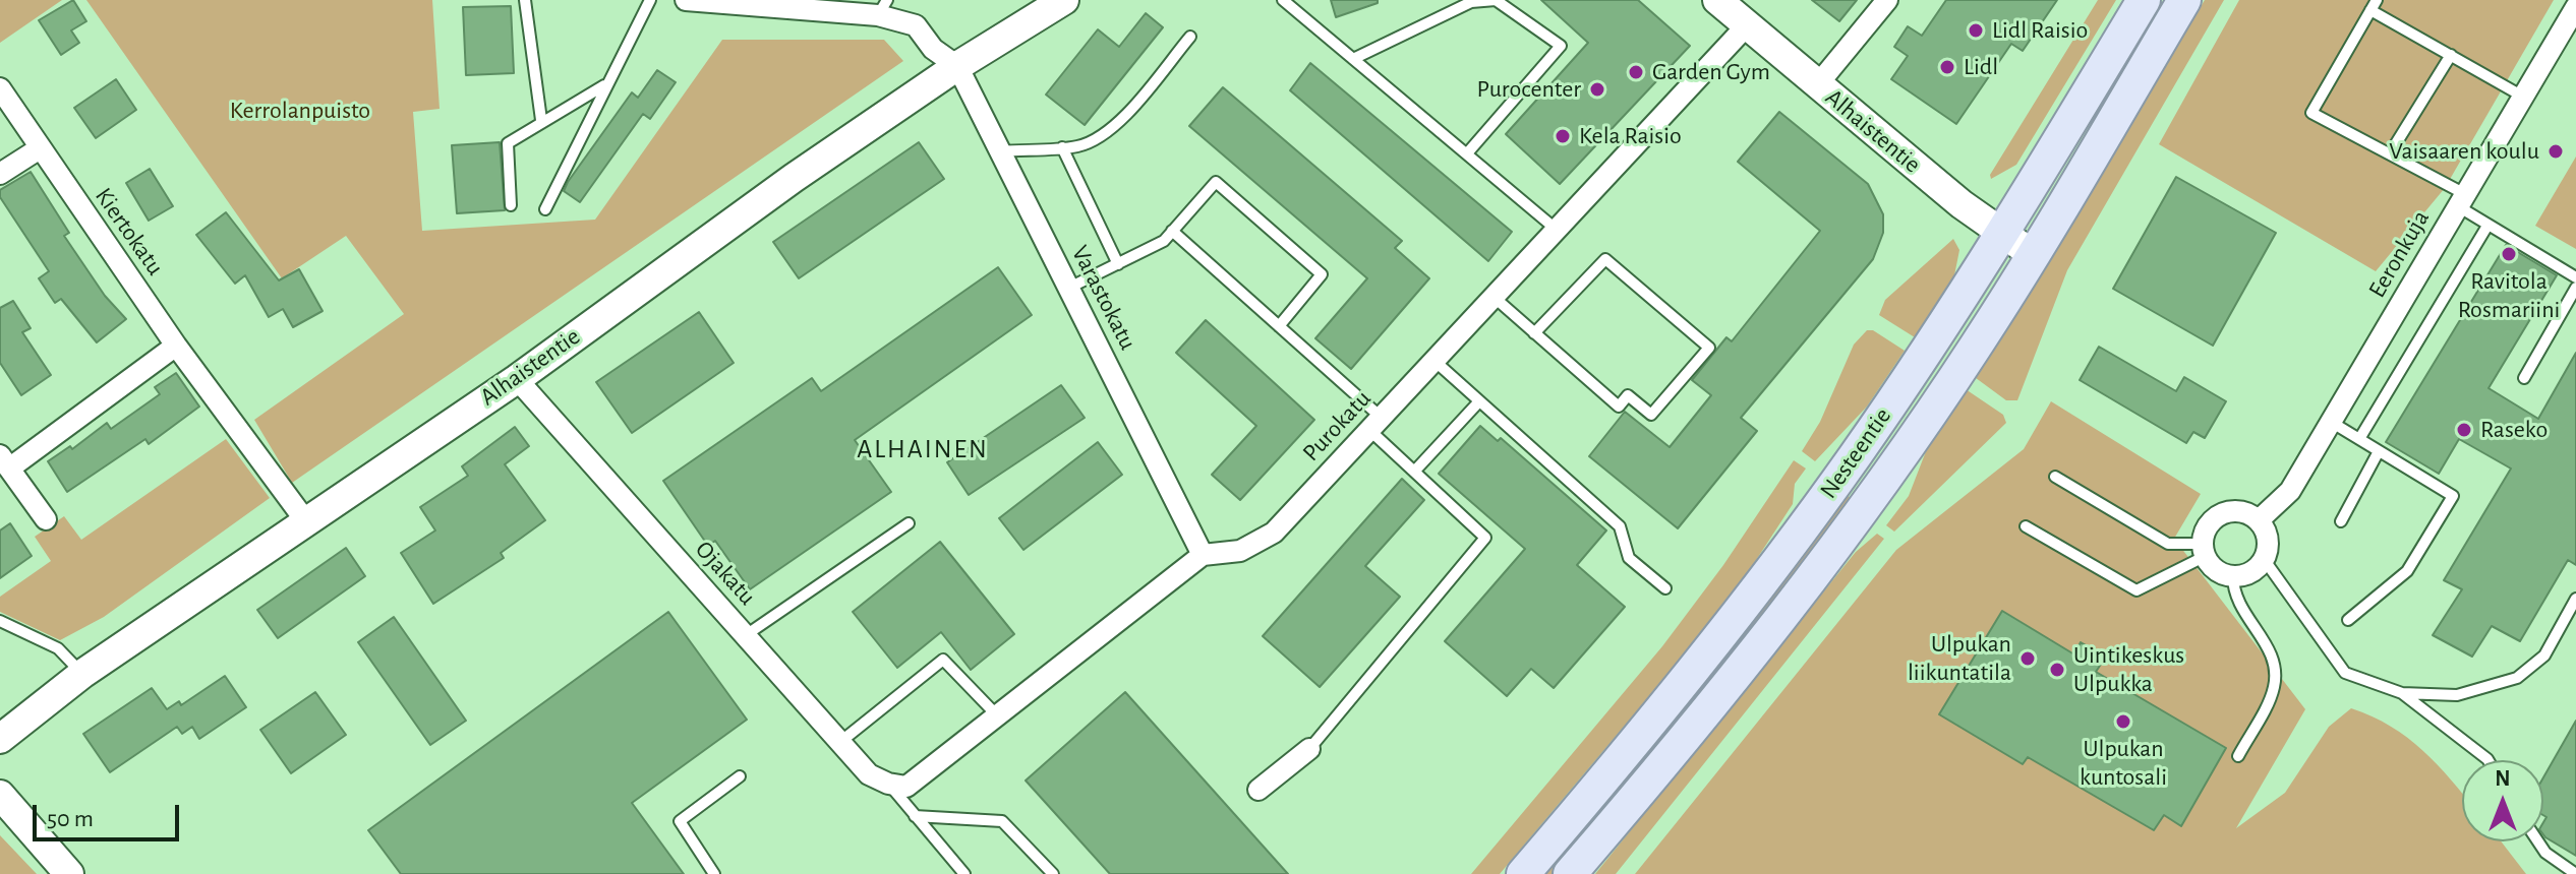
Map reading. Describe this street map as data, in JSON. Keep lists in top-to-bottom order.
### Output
{
  "streets": {
    "main road": ["Nesteentie"],
    "street": [
      "Alhaistentie",
      "Kiertokatu",
      "Eeronkuja",
      "Varastokatu",
      "Purokatu",
      "Ojakatu"
    ]
  },
  "crossings": [
    ["Alhaistentie", "Kiertokatu"],
    ["Alhaistentie", "Varastokatu"],
    ["Alhaistentie", "Purokatu"],
    ["Alhaistentie", "Nesteentie"],
    ["Alhaistentie", "Ojakatu"],
    ["Varastokatu", "Purokatu"]
  ],
  "districts": ["ALHAINEN"],
  "parks": ["Kerrolanpuisto"],
  "places": [
    "Lidl Raisio",
    "Lidl",
    "Garden Gym",
    "Purocenter",
    "Kela Raisio",
    "Vaisaaren koulu",
    "Ravitola Rosmariini",
    "Raseko",
    "Ulpukan liikuntatila",
    "Uintikeskus Ulpukka",
    "Ulpukan kuntosali"
  ],
  "scale_bar": "50 m",
  "north": "top"
}
